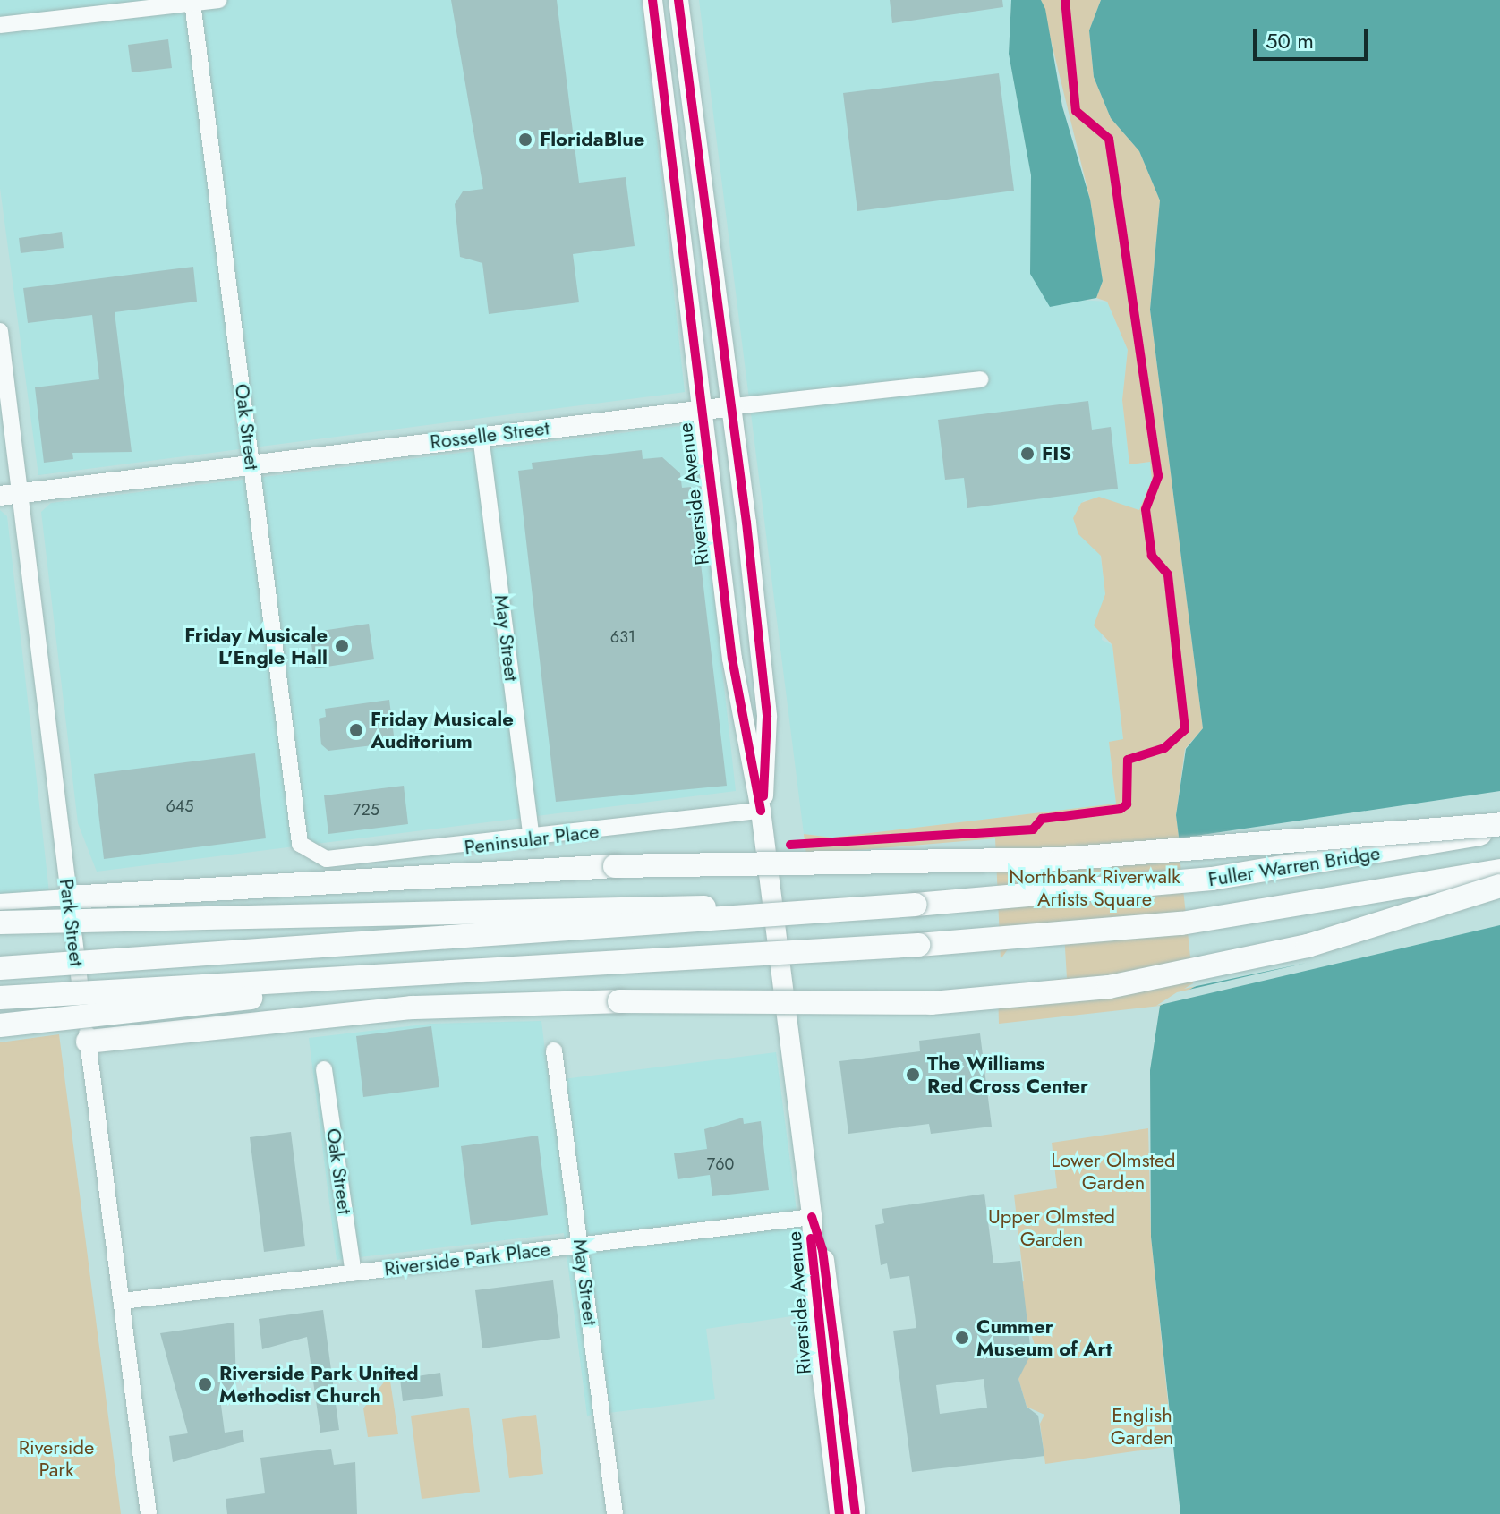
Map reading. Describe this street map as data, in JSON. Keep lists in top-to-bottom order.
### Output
{
  "streets": {
    "highway": ["Fuller Warren Bridge"],
    "main road": ["Rosselle Street", "Riverside Avenue"],
    "street": [
      "Oak Street",
      "May Street",
      "Peninsular Place",
      "Park Street",
      "Riverside Park Place"
    ]
  },
  "crossings": [
    ["Oak Street", "Rosselle Street"],
    ["Oak Street", "Peninsular Place"],
    ["Oak Street", "Riverside Park Place"],
    ["Rosselle Street", "Riverside Avenue"],
    ["Rosselle Street", "May Street"],
    ["Rosselle Street", "Park Street"],
    ["Riverside Avenue", "Peninsular Place"],
    ["Riverside Avenue", "Riverside Park Place"],
    ["May Street", "Peninsular Place"],
    ["May Street", "Riverside Park Place"],
    ["Park Street", "Riverside Park Place"]
  ],
  "parks": [
    "Northbank Riverwalk Artists Square",
    "Lower Olmsted Garden",
    "Upper Olmsted Garden",
    "English Garden",
    "Riverside Park"
  ],
  "places": [
    "FloridaBlue",
    "FIS",
    "Friday Musicale L'Engle Hall",
    "Friday Musicale Auditorium",
    "The Williams Red Cross Center",
    "Cummer Museum of Art",
    "Riverside Park United Methodist Church"
  ],
  "house_numbers": [
    "631",
    "645",
    "725",
    "760"
  ],
  "scale_bar": "50 m"
}
